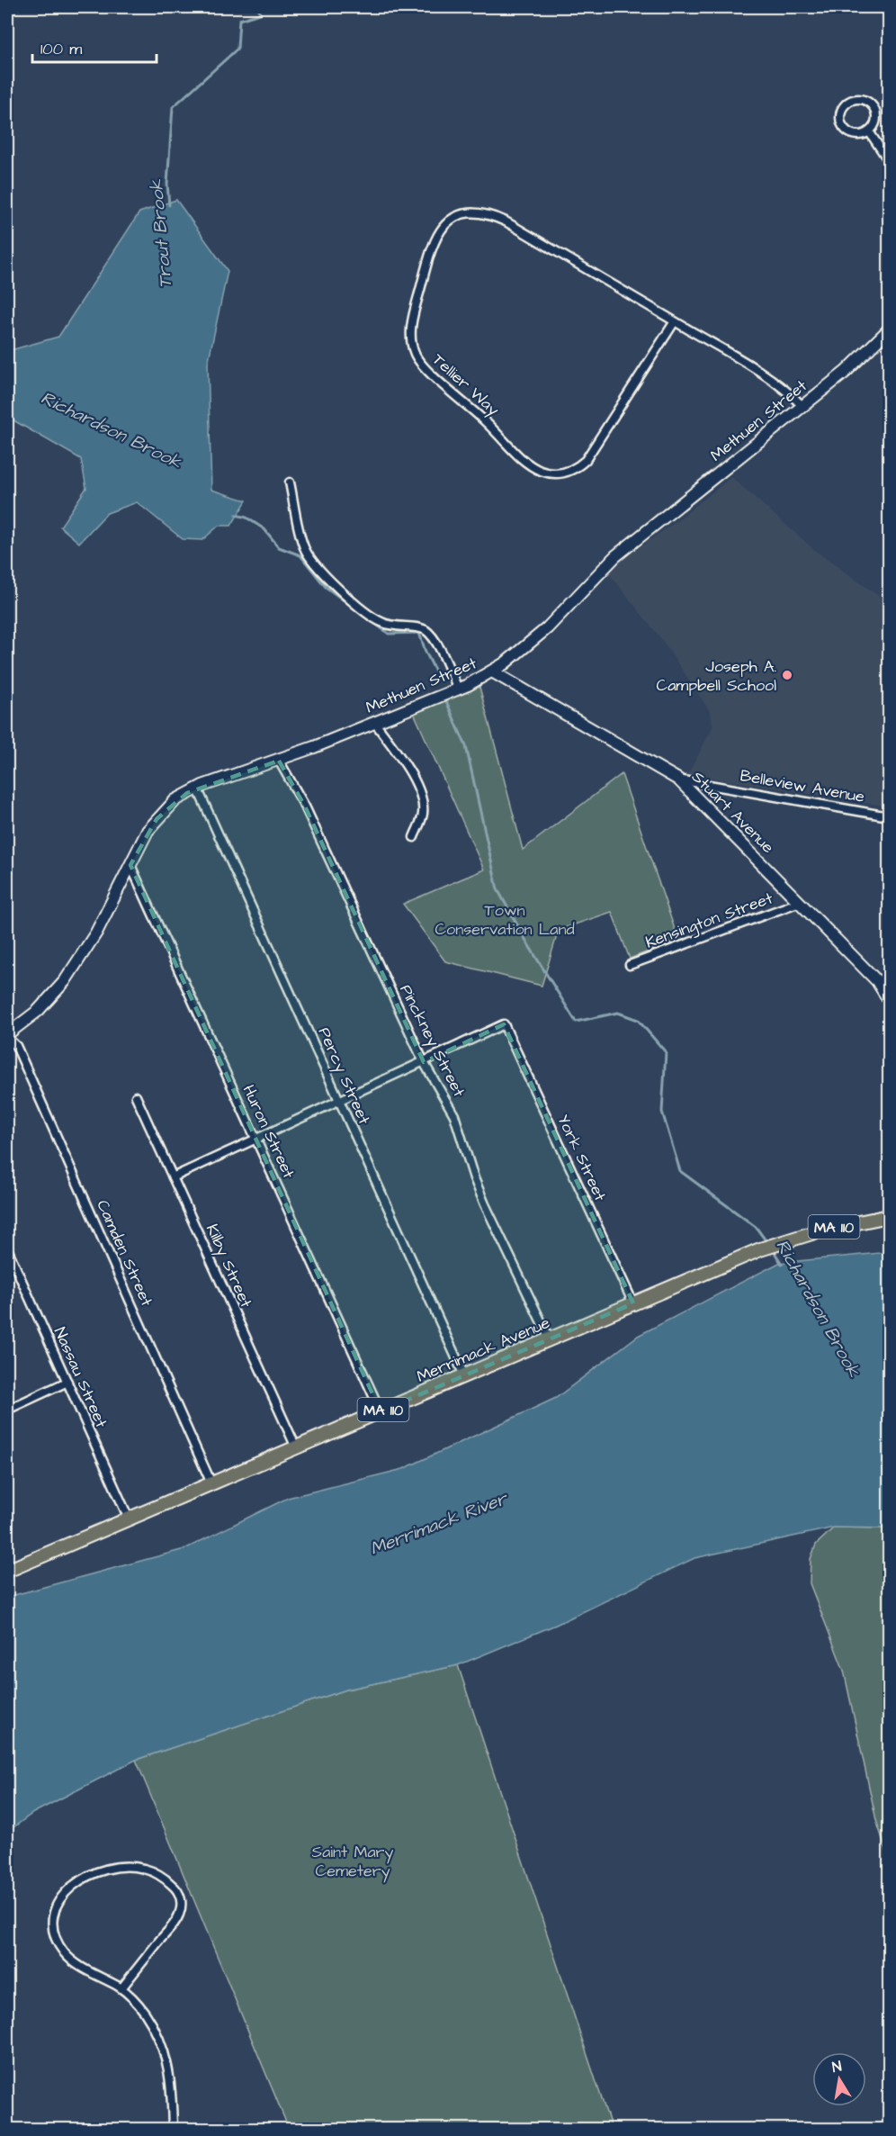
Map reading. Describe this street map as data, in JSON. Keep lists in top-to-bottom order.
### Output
{
  "streets": {
    "main road": ["MA 110", "Merrimack Avenue"],
    "street": [
      "Tellier Way",
      "Methuen Street",
      "Belleview Avenue",
      "Stuart Avenue",
      "Kensington Street",
      "Pinckney Street",
      "Percy Street",
      "Huron Street",
      "York Street",
      "Camden Street",
      "Kilby Street",
      "Nassau Street"
    ]
  },
  "crossings": [
    ["Tellier Way", "Methuen Street"],
    ["Methuen Street", "Stuart Avenue"],
    ["Methuen Street", "Pinckney Street"],
    ["Methuen Street", "Percy Street"],
    ["Methuen Street", "Huron Street"],
    ["Belleview Avenue", "Stuart Avenue"],
    ["Stuart Avenue", "Kensington Street"],
    ["Pinckney Street", "York Street"],
    ["Pinckney Street", "Merrimack Avenue"],
    ["Percy Street", "Merrimack Avenue"],
    ["Huron Street", "Merrimack Avenue"],
    ["York Street", "Merrimack Avenue"],
    ["Camden Street", "Merrimack Avenue"],
    ["Kilby Street", "Merrimack Avenue"],
    ["Merrimack Avenue", "Nassau Street"]
  ],
  "water": ["Trout Brook", "Richardson Brook", "Merrimack River"],
  "parks": ["Town Conservation Land", "Saint Mary Cemetery"],
  "places": ["Joseph A. Campbell School"],
  "scale_bar": "100 m",
  "north": "top"
}
